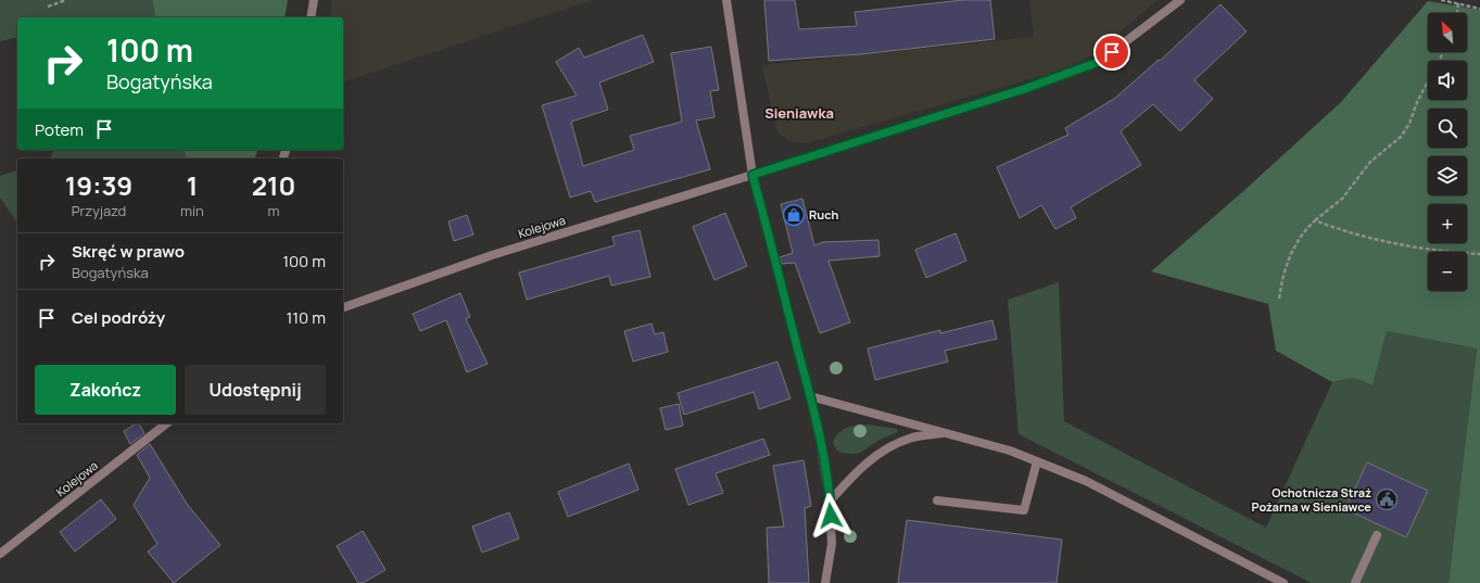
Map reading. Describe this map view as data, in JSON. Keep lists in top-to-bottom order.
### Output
{
  "streets": {
    "street": ["Kolejowa"]
  },
  "districts": ["Sieniawka"],
  "places": {
    "shop": ["Ruch"],
    "public building": ["Ochotnicza Straż Pożarna w Sieniawce"]
  },
  "north": "top left",
  "page": {
    "map_buttons": ["+", "−"],
    "turn": ["100 m", "Bogatyńska"],
    "then": "Potem",
    "eta": [
      "19:39",
      "Przyjazd",
      "1",
      "min",
      "210",
      "m"
    ],
    "list": [
      {
        "name": "Skręć w prawo",
        "note": "Bogatyńska",
        "value": "100 m"
      },
      {
        "name": "Cel podróży",
        "value": "110 m"
      }
    ],
    "buttons": ["Zakończ", "Udostępnij"]
  }
}
